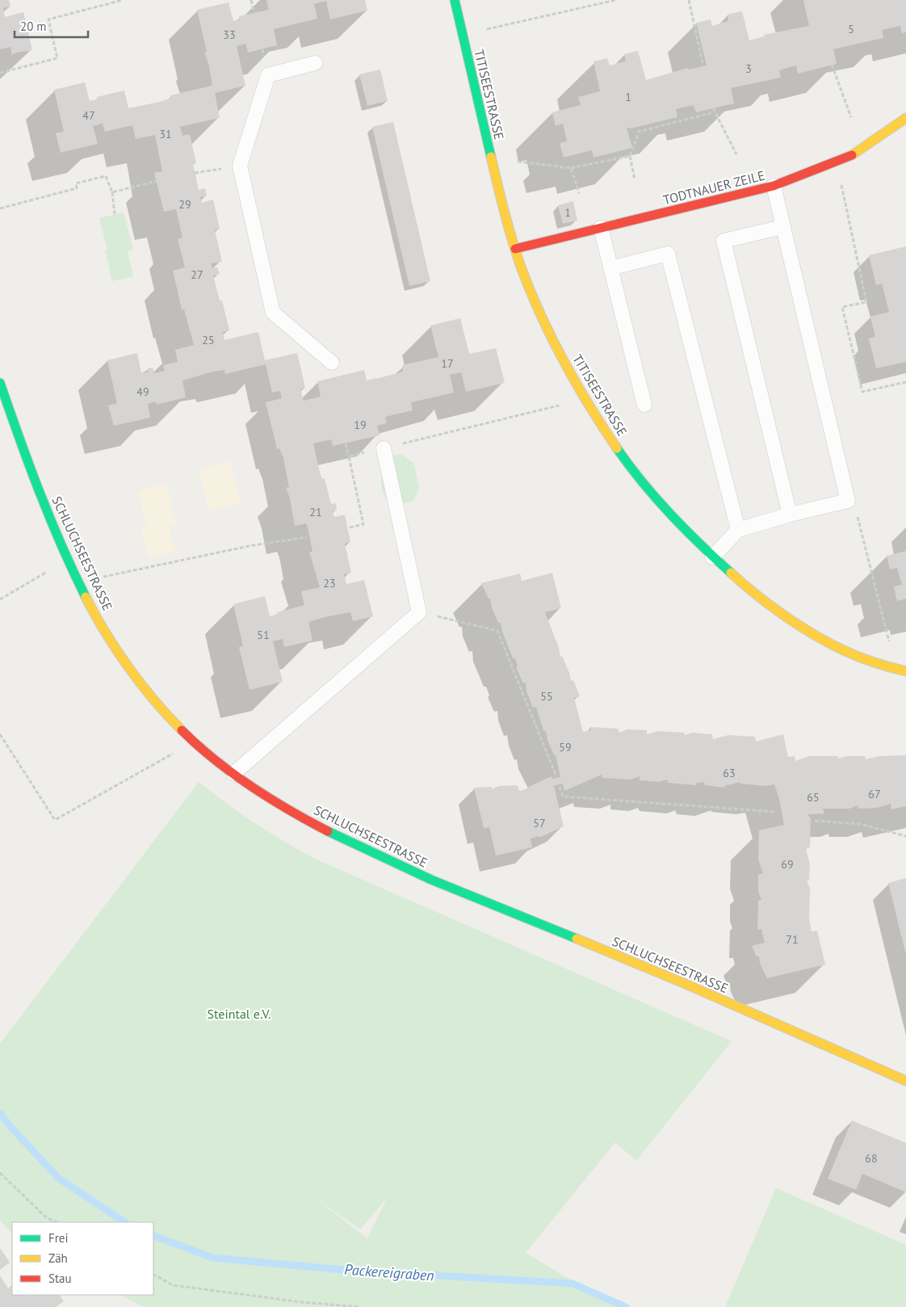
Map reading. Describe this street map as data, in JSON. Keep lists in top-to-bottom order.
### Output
{
  "streets": {
    "street": ["TITISEESTRASSE", "TODTNAUER ZEILE", "SCHLUCHSEESTRASSE"]
  },
  "crossings": [
    ["TITISEESTRASSE", "TODTNAUER ZEILE"]
  ],
  "water": ["Packereigraben"],
  "parks": ["Steintal e.V."],
  "house_numbers": [
    "5",
    "33",
    "3",
    "1",
    "47",
    "31",
    "29",
    "1",
    "27",
    "25",
    "17",
    "49",
    "19",
    "21",
    "23",
    "51",
    "55",
    "59",
    "63",
    "67",
    "65",
    "57",
    "69",
    "71",
    "68"
  ],
  "legend": ["Frei", "Zäh", "Stau"],
  "scale_bar": "20 m"
}
